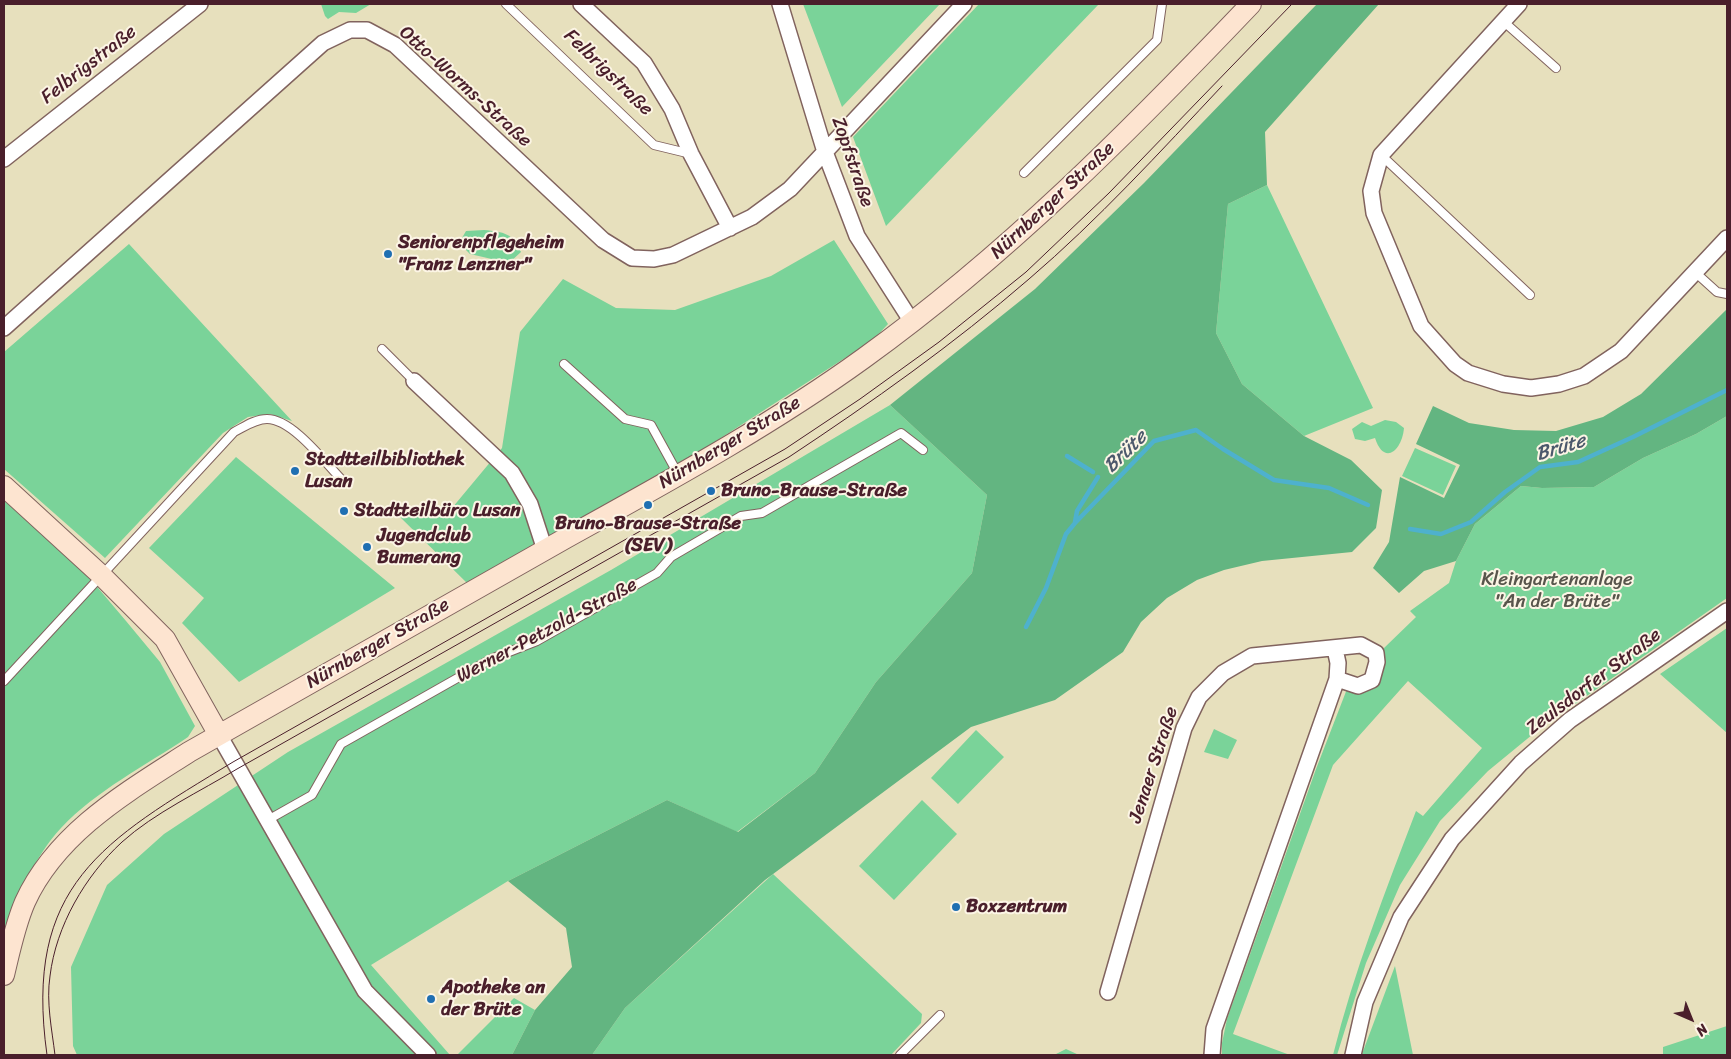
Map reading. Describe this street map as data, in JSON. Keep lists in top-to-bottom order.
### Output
{
  "streets": {
    "street": [
      "Felbrigstraße",
      "Otto-Worms-Straße",
      "Zopfstraße",
      "Nürnberger Straße",
      "Zeulsdorfer Straße",
      "Jenaer Straße"
    ],
    "lane": ["Werner-Petzold-Straße"]
  },
  "crossings": [
    ["Felbrigstraße", "Otto-Worms-Straße"],
    ["Otto-Worms-Straße", "Zopfstraße"],
    ["Zopfstraße", "Nürnberger Straße"]
  ],
  "water": ["Brüte"],
  "parks": ["Kleingartenanlage \"An der Brüte\""],
  "places": [
    "Seniorenpflegeheim \"Franz Lenzner\"",
    "Stadtteilbibliothek Lusan",
    "Bruno-Brause-Straße",
    "Bruno-Brause-Straße (SEV)",
    "Stadtteilbüro Lusan",
    "Jugendclub Bumerang",
    "Boxzentrum",
    "Apotheke an der Brüte"
  ],
  "north": "bottom right"
}
